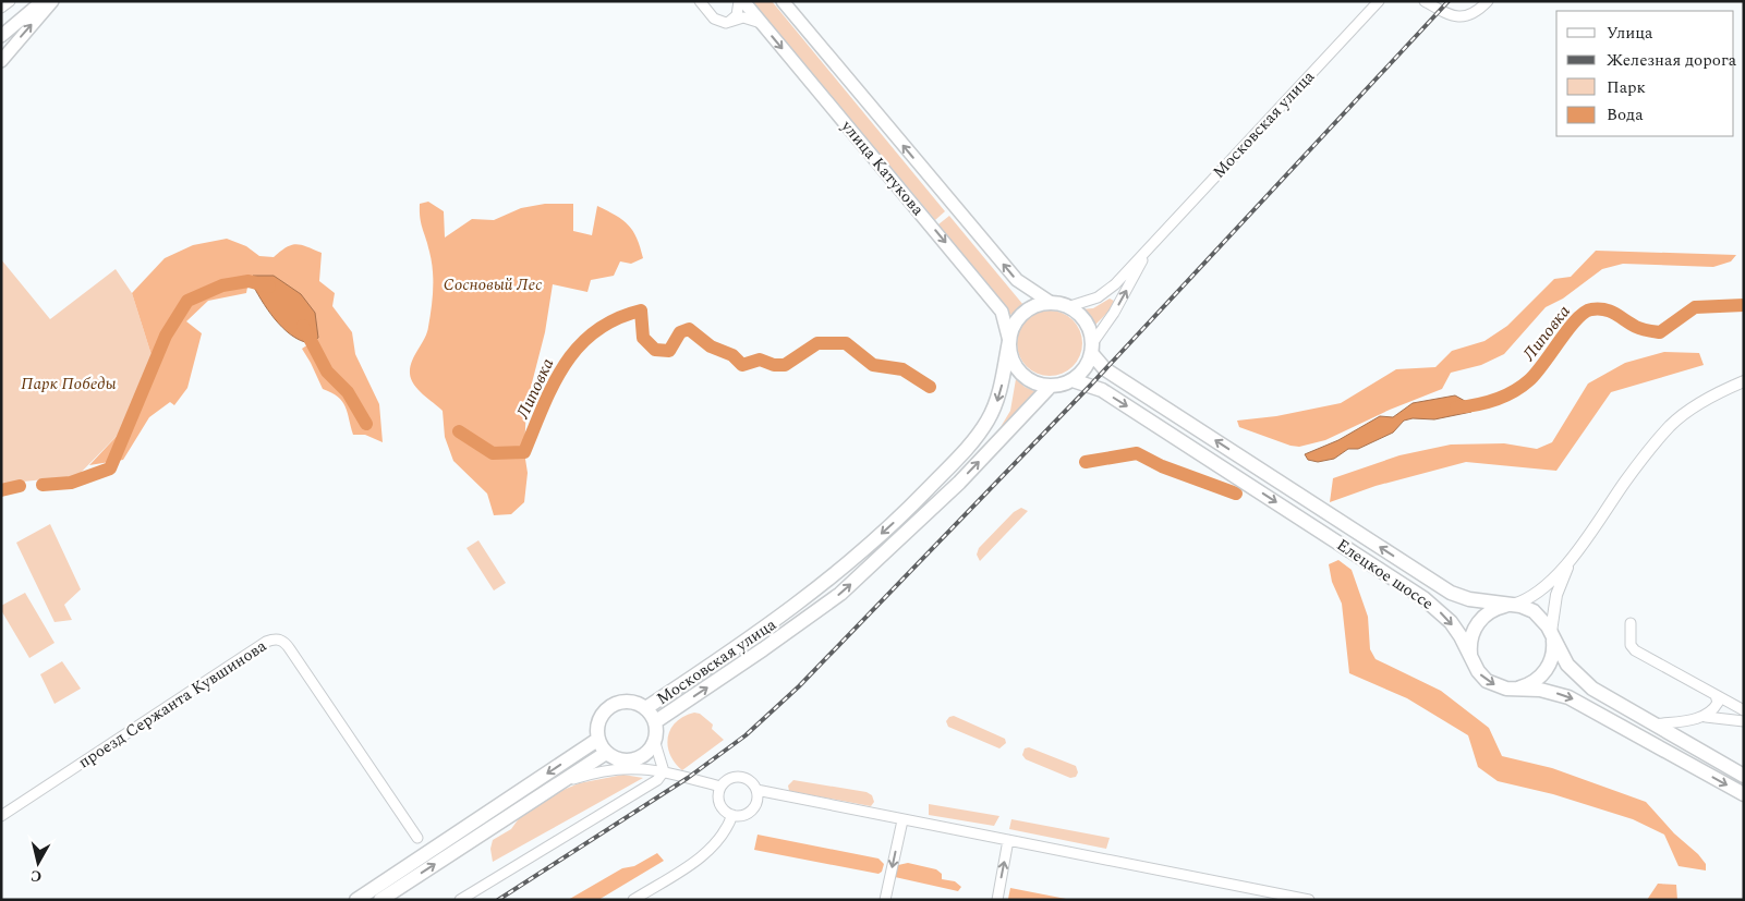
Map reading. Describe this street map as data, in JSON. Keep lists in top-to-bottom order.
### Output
{
  "streets": {
    "main road": ["Московская улица", "улица Катукова", "Елецкое шоссе"],
    "street": ["проезд Сержанта Кувшинова"]
  },
  "crossings": [
    ["Московская улица", "улица Катукова"],
    ["Московская улица", "Елецкое шоссе"],
    ["улица Катукова", "Елецкое шоссе"]
  ],
  "water": ["Липовка"],
  "parks": ["Сосновый Лес", "Парк Победы"],
  "legend": [
    "Улица",
    "Железная дорога",
    "Парк",
    "Вода"
  ],
  "north": "bottom"
}
